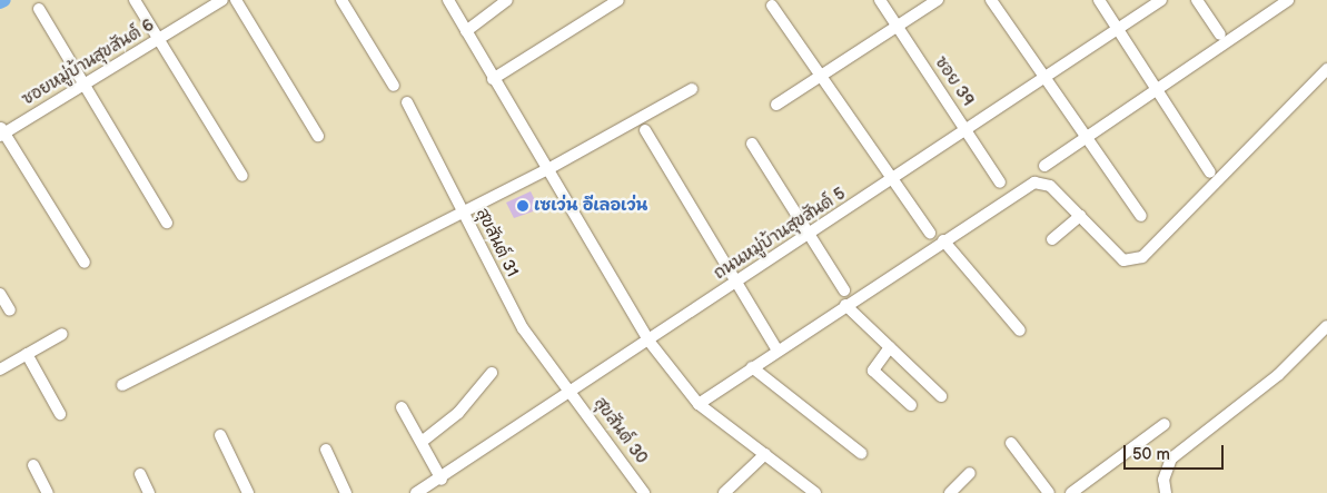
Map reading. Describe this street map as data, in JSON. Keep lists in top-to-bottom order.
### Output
{
  "streets": {
    "street": [
      "ซอยหมู่บ้านสุขสันต์ 6",
      "ซอย 39",
      "ถนนหมู่บ้านสุขสันต์ 5",
      "สุขสันต์ 31",
      "สุขสันต์ 30"
    ]
  },
  "crossings": [
    ["ซอย 39", "ถนนหมู่บ้านสุขสันต์ 5"],
    ["ถนนหมู่บ้านสุขสันต์ 5", "สุขสันต์ 31"],
    ["ถนนหมู่บ้านสุขสันต์ 5", "สุขสันต์ 30"],
    ["สุขสันต์ 31", "สุขสันต์ 30"]
  ],
  "places": ["เซเว่น อีเลอเว่น"],
  "scale_bar": "50 m"
}
